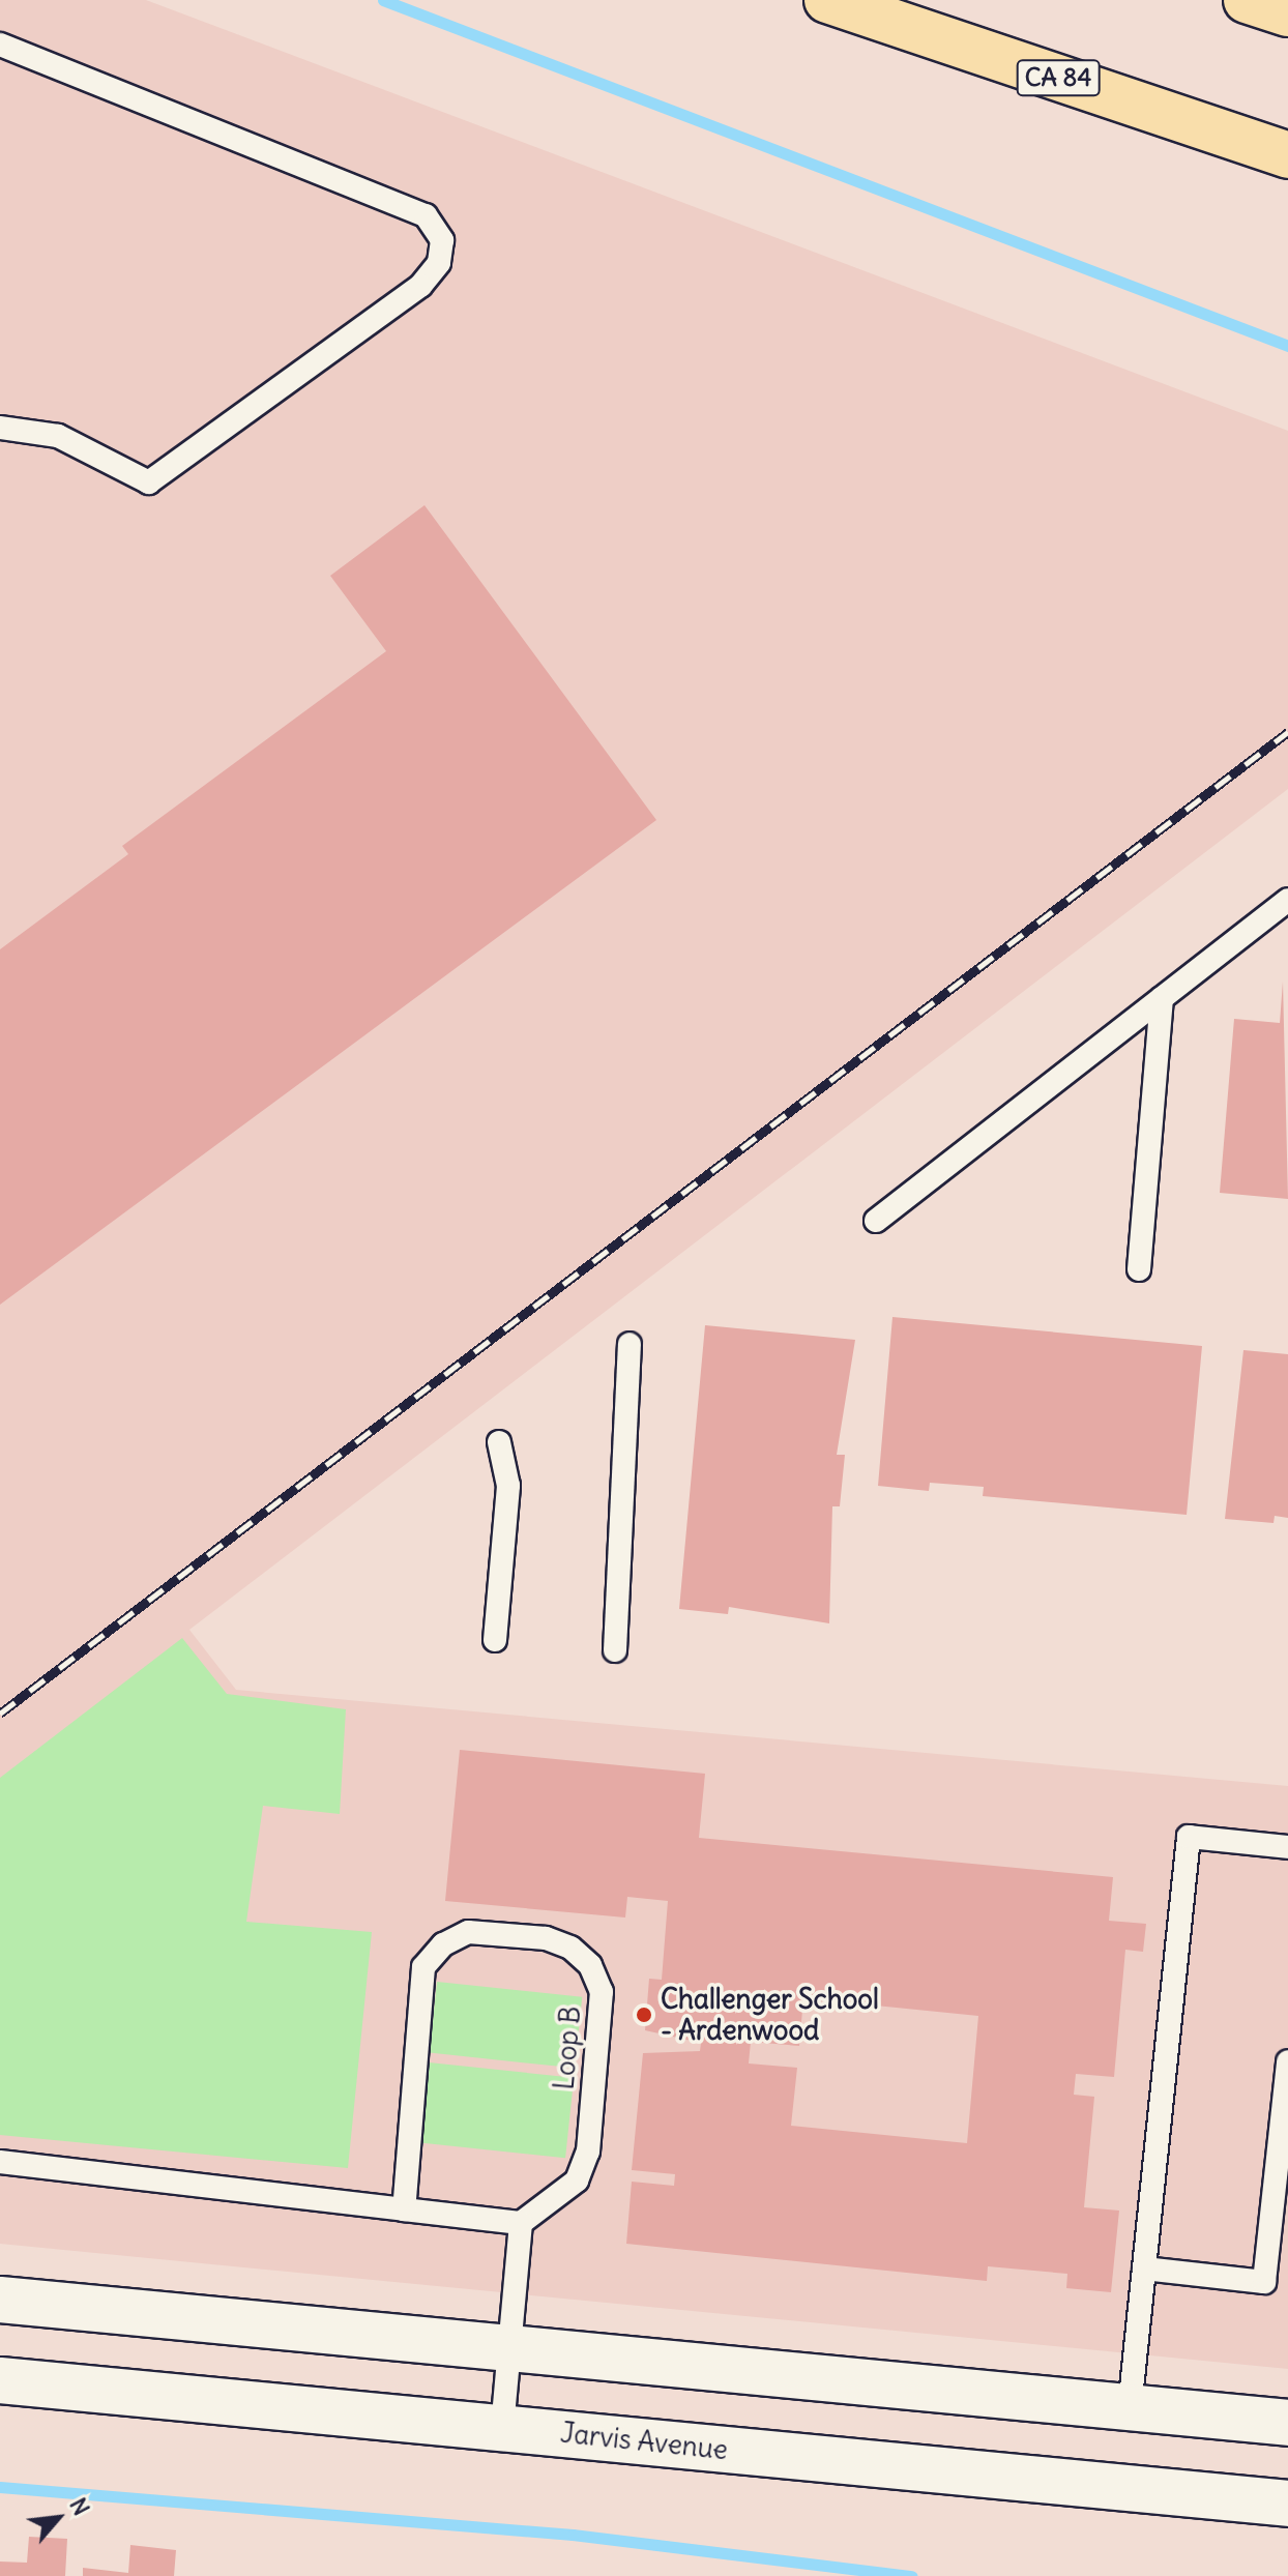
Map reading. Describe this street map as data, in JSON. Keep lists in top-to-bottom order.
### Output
{
  "streets": {
    "highway": ["CA 84"],
    "main road": ["Jarvis Avenue"],
    "lane": ["Loop B"]
  },
  "places": ["Challenger School - Ardenwood"],
  "north": "top right"
}
